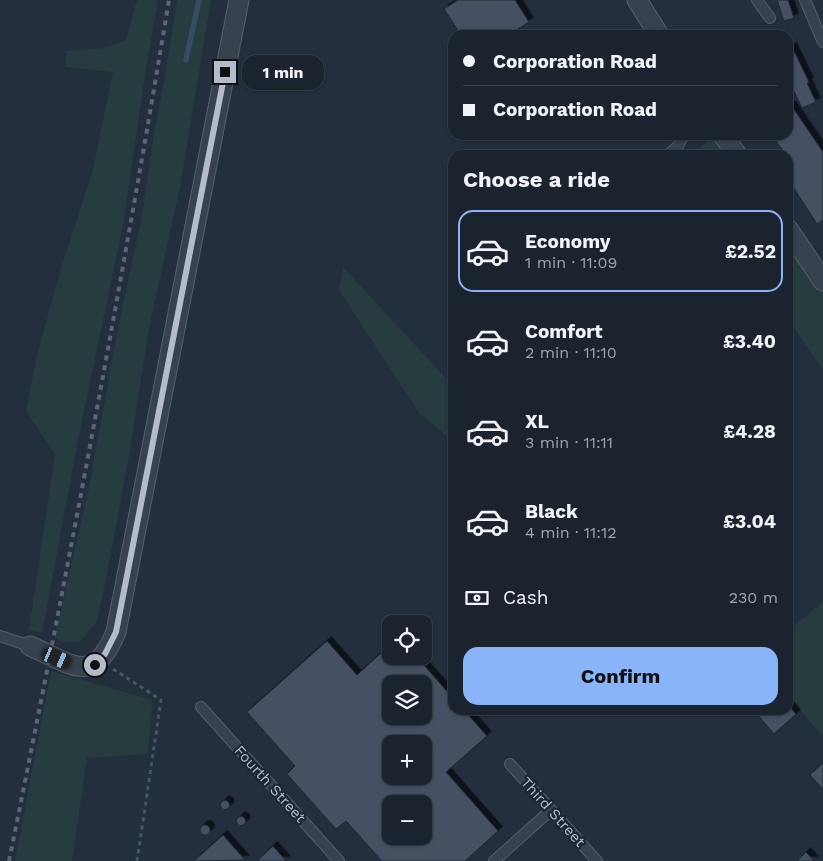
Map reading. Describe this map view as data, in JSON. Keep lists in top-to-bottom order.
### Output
{
  "streets": {
    "lane": ["Fourth Street", "Third Street"]
  },
  "page": {
    "banner": ["Corporation Road", "Corporation Road"],
    "bubble": "1 min",
    "heading": "Choose a ride",
    "list": [
      {
        "name": "Economy",
        "note": "1 min · 11:09",
        "value": "£2.52"
      },
      {
        "name": "Comfort",
        "note": "2 min · 11:10",
        "value": "£3.40"
      },
      {
        "name": "XL",
        "note": "3 min · 11:11",
        "value": "£4.28"
      },
      {
        "name": "Black",
        "note": "4 min · 11:12",
        "value": "£3.04"
      }
    ],
    "pay": ["Cash", "230 m"],
    "map_buttons": ["+", "−"],
    "buttons": "Confirm"
  }
}
